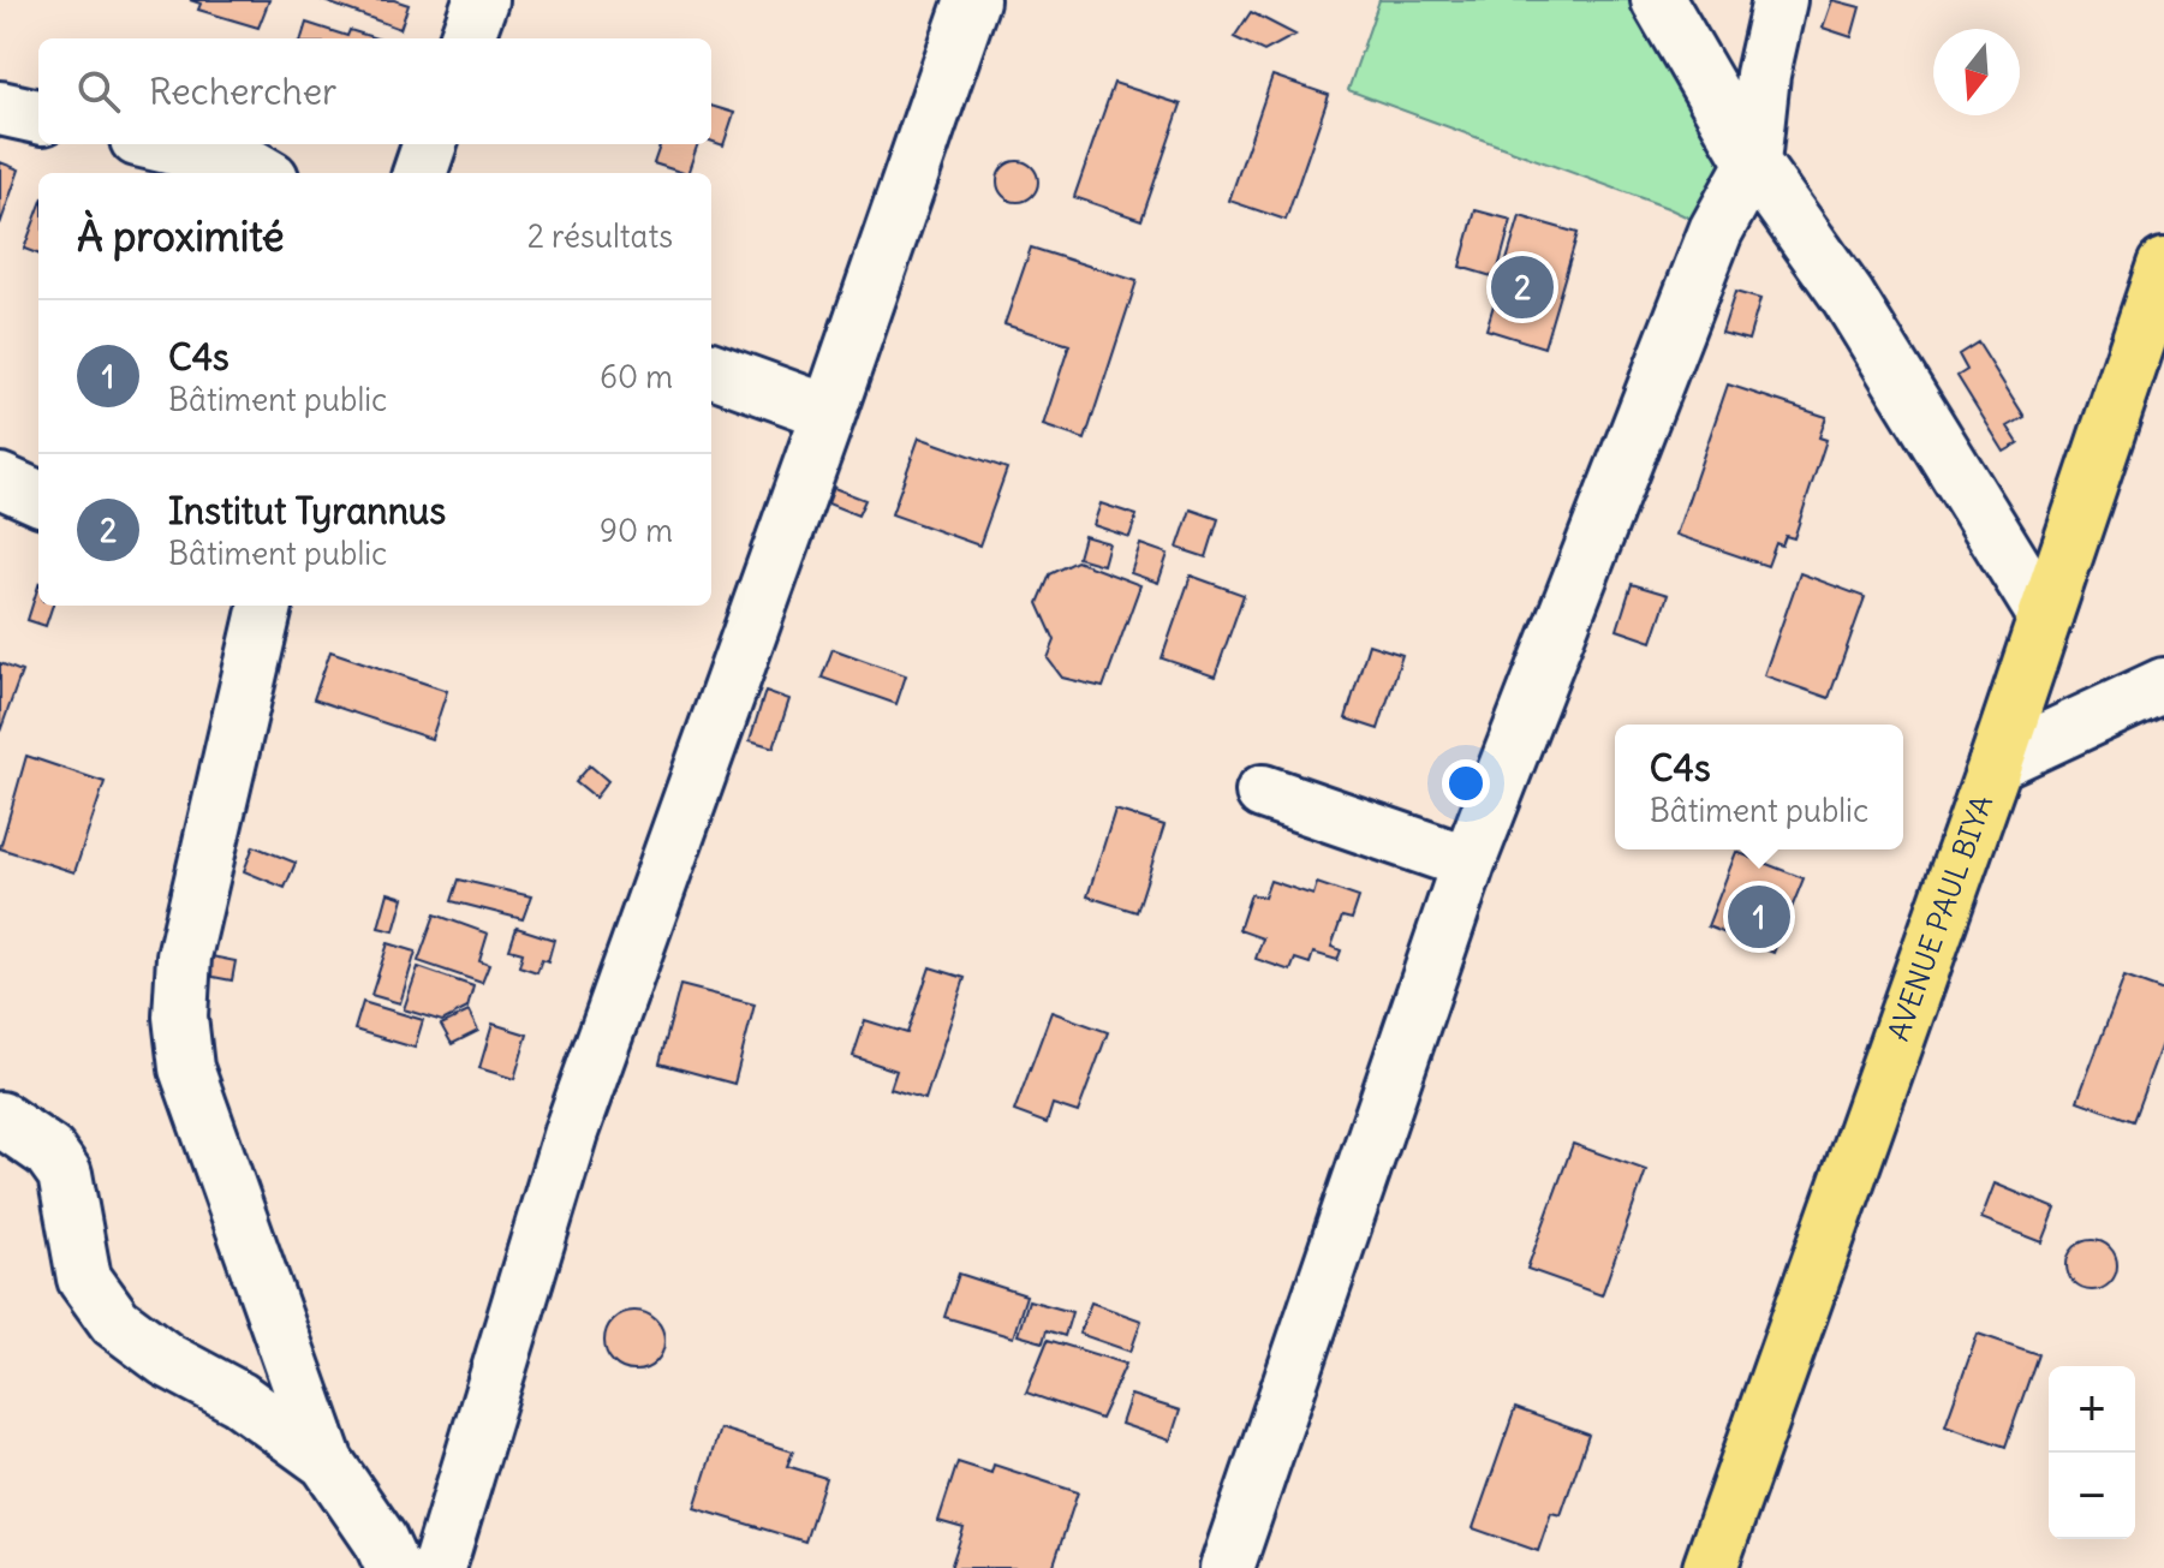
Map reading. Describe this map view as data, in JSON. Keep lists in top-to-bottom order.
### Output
{
  "streets": {
    "main road": ["AVENUE PAUL BIYA"]
  },
  "north": "bottom",
  "page": {
    "search": "Rechercher",
    "heading": ["À proximité", "2 résultats"],
    "pins": ["2", "1"],
    "list": [
      {
        "mark": "1",
        "name": "C4s",
        "note": "Bâtiment public",
        "value": "60 m"
      },
      {
        "mark": "2",
        "name": "Institut Tyrannus",
        "note": "Bâtiment public",
        "value": "90 m"
      }
    ],
    "popup": ["C4s", "Bâtiment public"],
    "map_buttons": ["+", "−"]
  }
}
